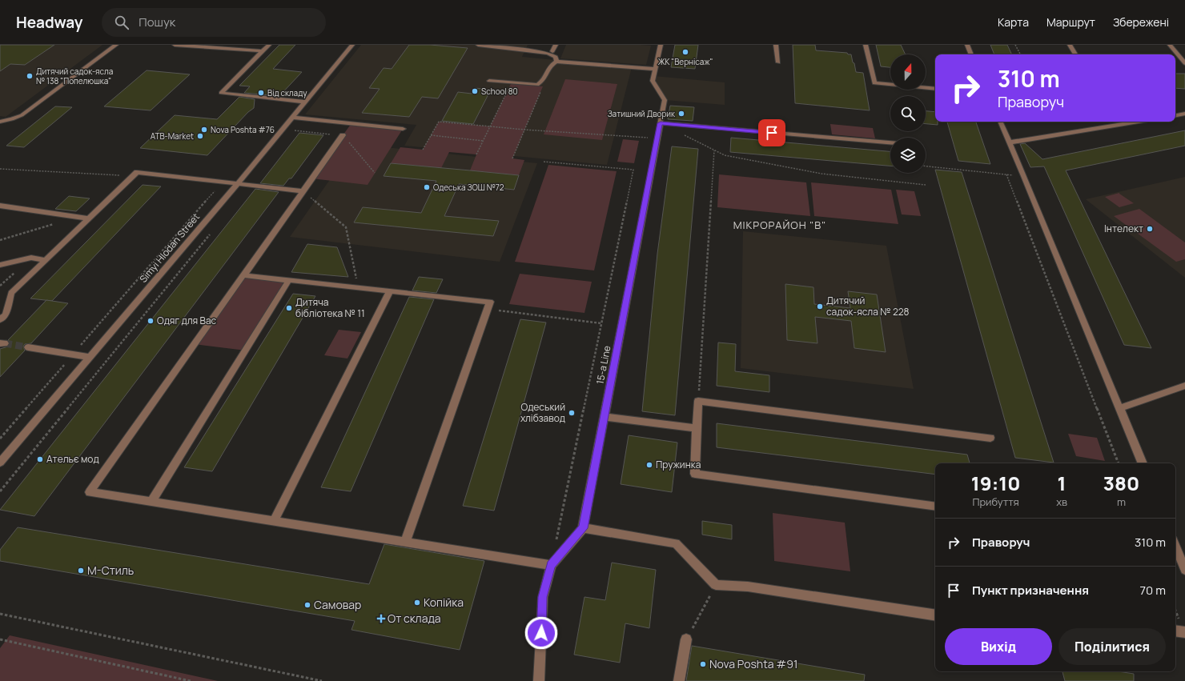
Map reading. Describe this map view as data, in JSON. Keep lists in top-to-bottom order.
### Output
{
  "streets": {
    "street": ["Simyi Hlodan Street", "15-a Line"]
  },
  "districts": ["МІКРОРАЙОН \"В\""],
  "places": {
    "other": [
      "ЖК \"Вернісаж\"",
      "Дитячий садок-ясла № 138 \"Попелюшка\"",
      "School 80",
      "Від складу",
      "Затишний Дворик",
      "Nova Poshta #76",
      "ATB-Market",
      "Одеська ЗОШ №72",
      "Інтелект",
      "Дитячий садок-ясла № 228",
      "Дитяча бібліотека № 11",
      "Одяг для Вас",
      "Одеський хлібзавод",
      "Ательє мод",
      "Пружинка",
      "М-Стиль",
      "Копійка",
      "Самовар",
      "Nova Poshta #91"
    ],
    "health": ["От склада"]
  },
  "north": "top",
  "page": {
    "header": "Headway",
    "search": "Пошук",
    "nav": ["Карта", "Маршрут", "Збережені"],
    "turn": ["310 m", "Праворуч"],
    "eta": [
      "19:10",
      "Прибуття",
      "1",
      "хв",
      "380",
      "m"
    ],
    "list": [
      {
        "name": "Праворуч",
        "value": "310 m"
      },
      {
        "name": "Пункт призначення",
        "value": "70 m"
      }
    ],
    "buttons": ["Вихід", "Поділитися"]
  }
}
